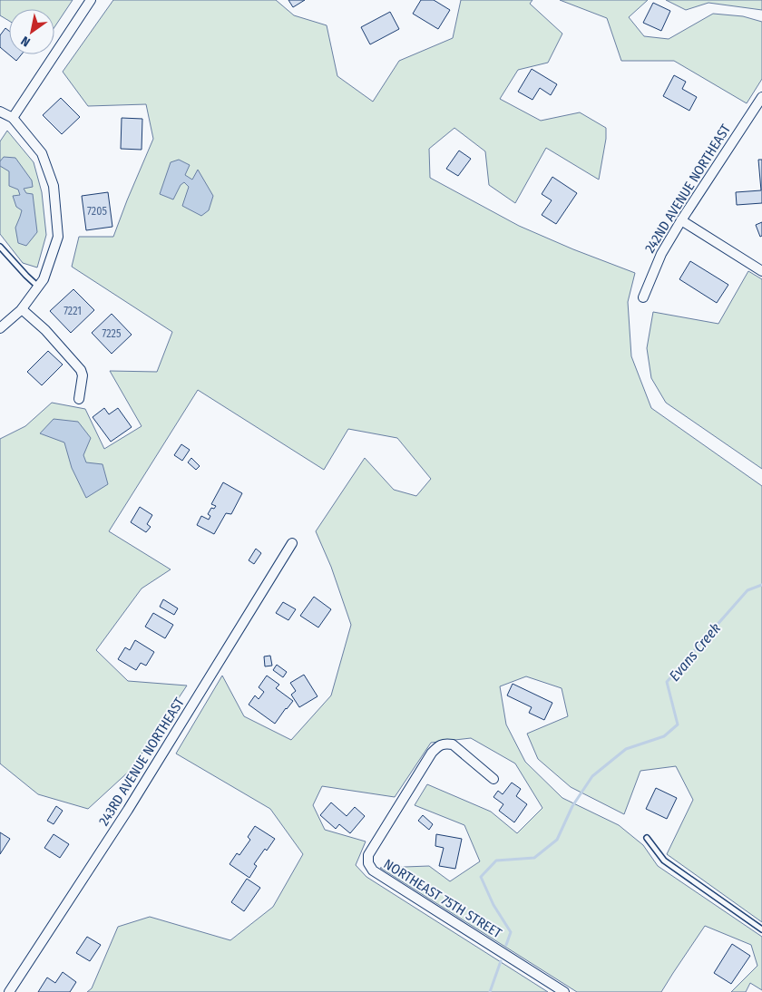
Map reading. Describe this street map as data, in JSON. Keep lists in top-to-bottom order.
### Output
{
  "streets": {
    "street": ["242ND AVENUE NORTHEAST", "243RD AVENUE NORTHEAST", "NORTHEAST 75TH STREET"]
  },
  "water": ["Evans Creek"],
  "house_numbers": ["7205", "7221", "7225"],
  "north": "bottom left"
}
